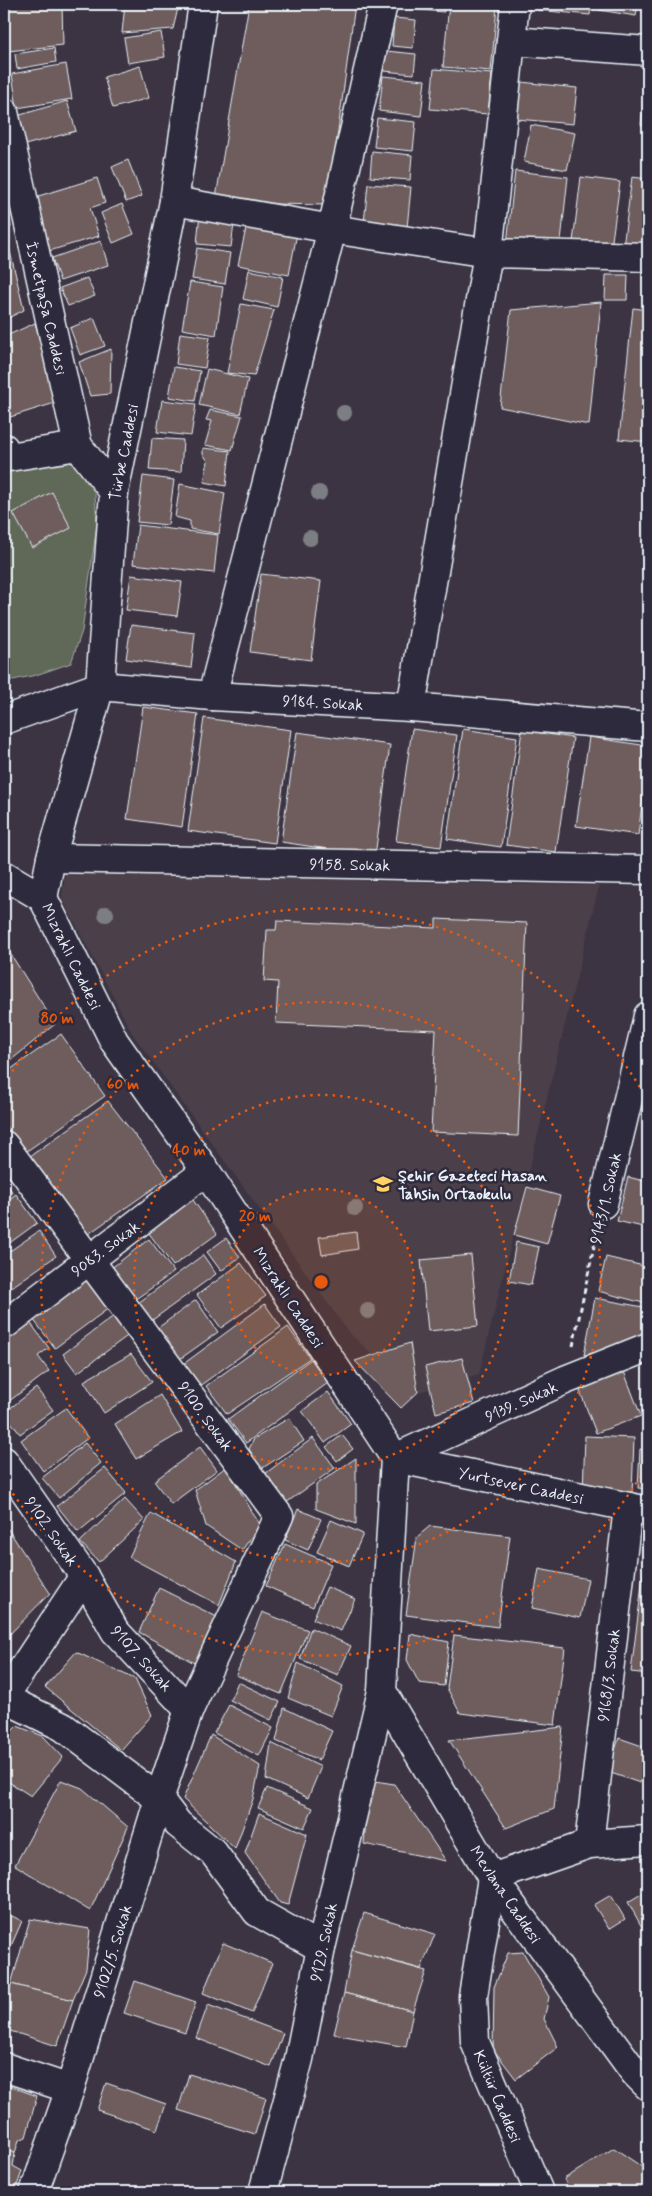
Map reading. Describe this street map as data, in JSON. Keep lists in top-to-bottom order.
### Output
{
  "streets": {
    "street": [
      "İsmetpaşa Caddesi",
      "Türbe Caddesi",
      "9184. Sokak",
      "9158. Sokak",
      "Mızraklı Caddesi",
      "9143/1. Sokak",
      "9083. Sokak",
      "9139. Sokak",
      "9100. Sokak",
      "Yurtsever Caddesi",
      "9102. Sokak",
      "9107. Sokak",
      "9168/3. Sokak",
      "Mevlana Caddesi",
      "9129. Sokak",
      "9102/5. Sokak",
      "Kültür Caddesi"
    ]
  },
  "crossings": [
    ["İsmetpaşa Caddesi", "Türbe Caddesi"],
    ["Türbe Caddesi", "9184. Sokak"],
    ["Türbe Caddesi", "9158. Sokak"],
    ["Türbe Caddesi", "Mızraklı Caddesi"],
    ["Mızraklı Caddesi", "9083. Sokak"],
    ["Mızraklı Caddesi", "9139. Sokak"],
    ["Mızraklı Caddesi", "Yurtsever Caddesi"],
    ["9143/1. Sokak", "9139. Sokak"],
    ["9083. Sokak", "9100. Sokak"],
    ["9139. Sokak", "Yurtsever Caddesi"],
    ["9100. Sokak", "9107. Sokak"],
    ["9100. Sokak", "9102/5. Sokak"],
    ["Yurtsever Caddesi", "9168/3. Sokak"],
    ["9102. Sokak", "9107. Sokak"],
    ["9107. Sokak", "9102/5. Sokak"],
    ["Mevlana Caddesi", "9129. Sokak"],
    ["Mevlana Caddesi", "Kültür Caddesi"]
  ],
  "places": {
    "school or university": ["Şehir Gazeteci Hasan Tahsin Ortaokulu"]
  },
  "rings": [
    "80 m",
    "60 m",
    "40 m",
    "20 m"
  ]
}
